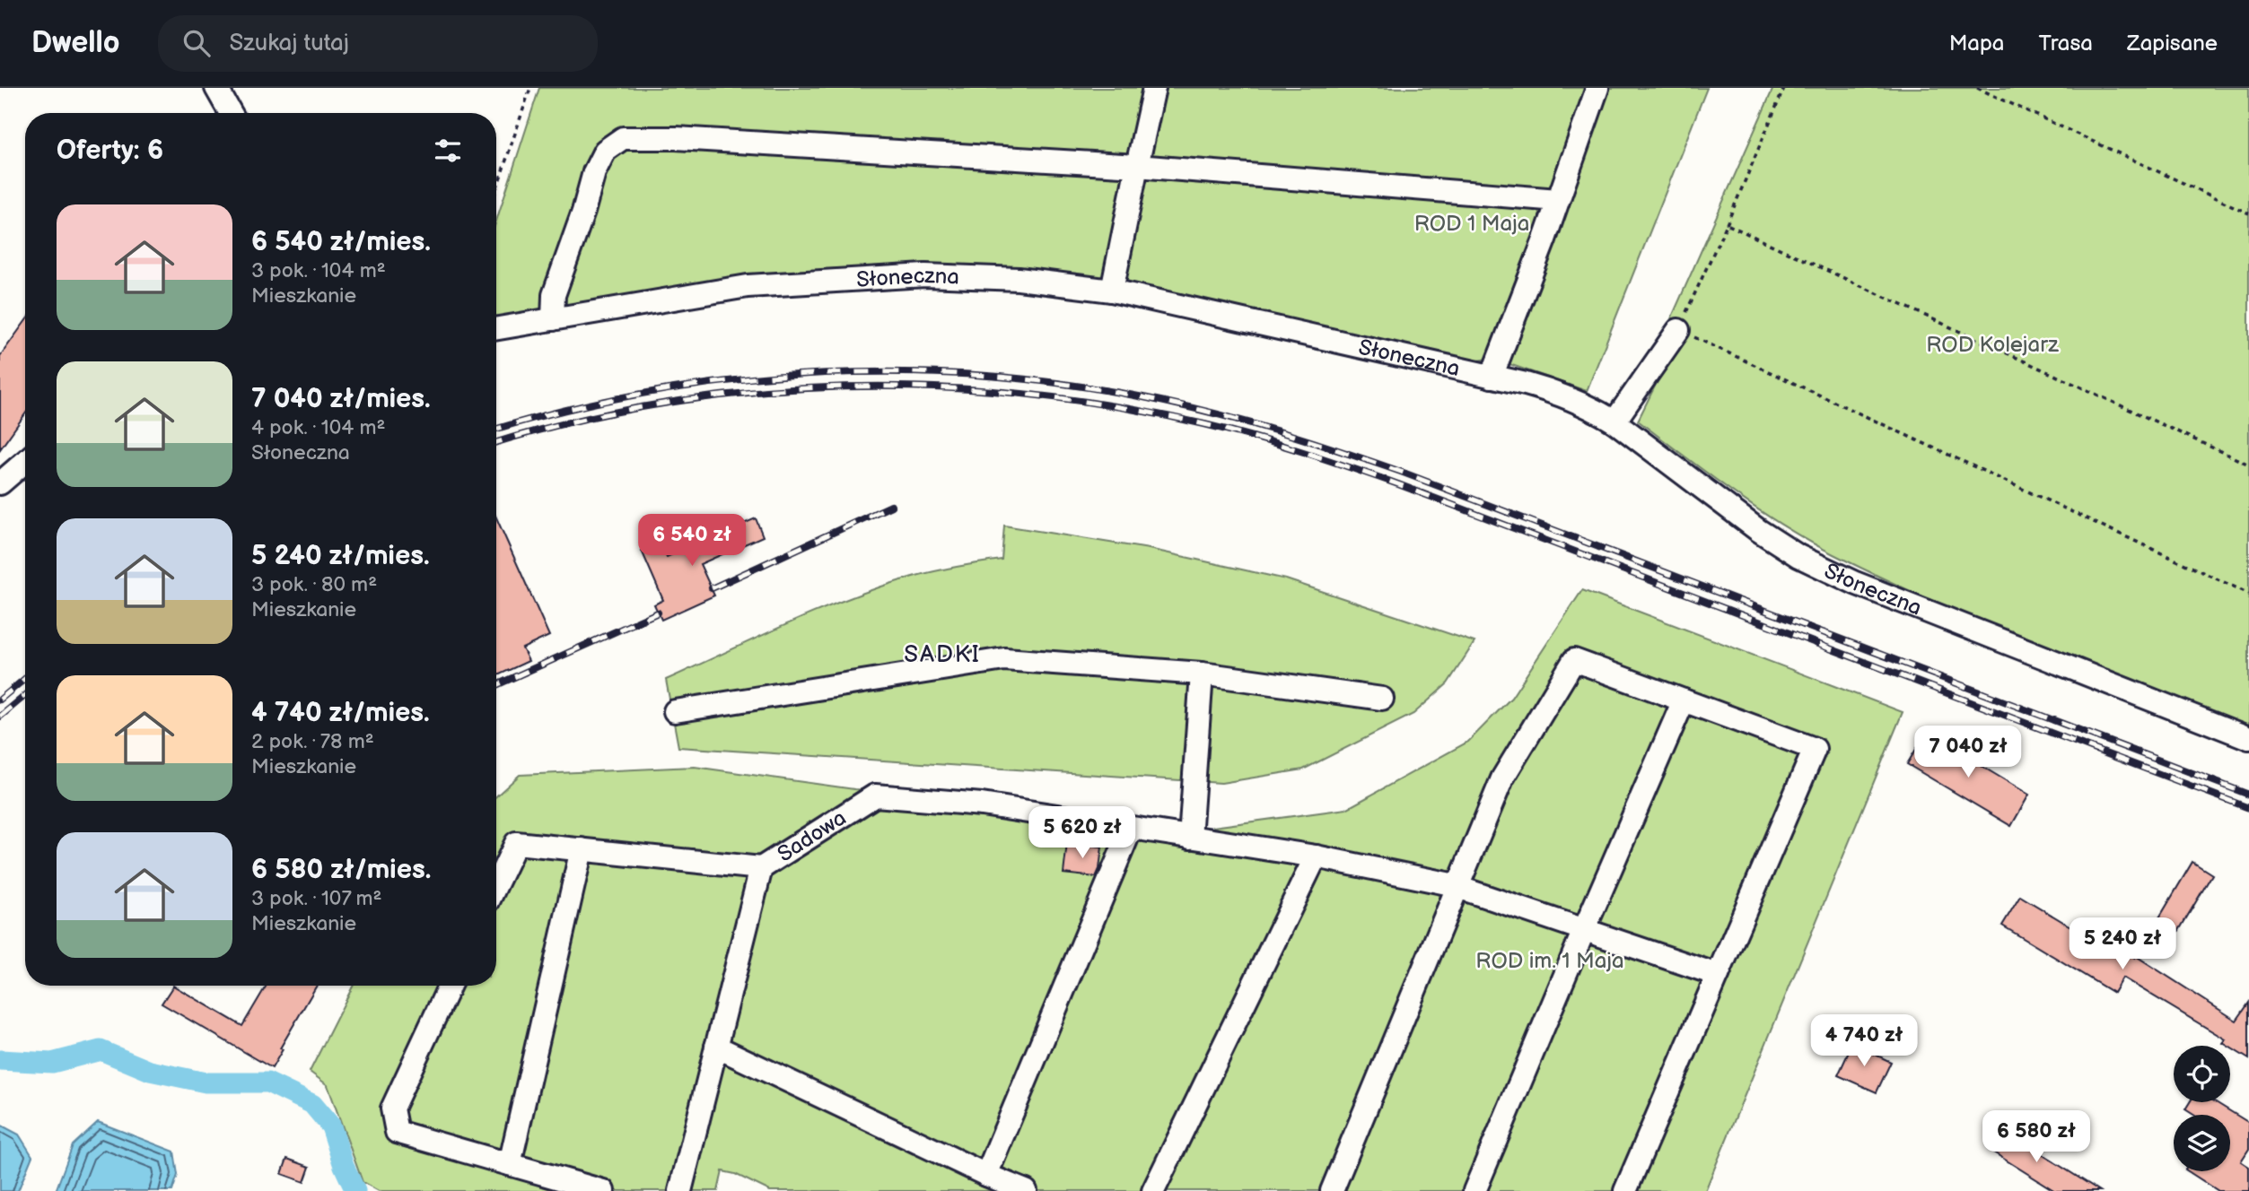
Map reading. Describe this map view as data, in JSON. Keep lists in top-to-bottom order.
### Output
{
  "streets": {
    "street": ["Słoneczna", "Sadowa"]
  },
  "districts": ["SADKI"],
  "parks": ["ROD 1 Maja", "ROD Kolejarz", "ROD im. 1 Maja"],
  "page": {
    "header": "Dwello",
    "search": "Szukaj tutaj",
    "nav": ["Mapa", "Trasa", "Zapisane"],
    "heading": "Oferty: 6",
    "list": [
      {
        "name": "6 540 zł/mies.",
        "note": "3 pok. · 104 m² · Mieszkanie"
      },
      {
        "name": "7 040 zł/mies.",
        "note": "4 pok. · 104 m² · Słoneczna"
      },
      {
        "name": "5 240 zł/mies.",
        "note": "3 pok. · 80 m² · Mieszkanie"
      },
      {
        "name": "4 740 zł/mies.",
        "note": "2 pok. · 78 m² · Mieszkanie"
      },
      {
        "name": "6 580 zł/mies.",
        "note": "3 pok. · 107 m² · Mieszkanie"
      }
    ],
    "price": [
      "6 540 zł",
      "7 040 zł",
      "5 620 zł",
      "5 240 zł",
      "4 740 zł",
      "6 580 zł"
    ]
  }
}
